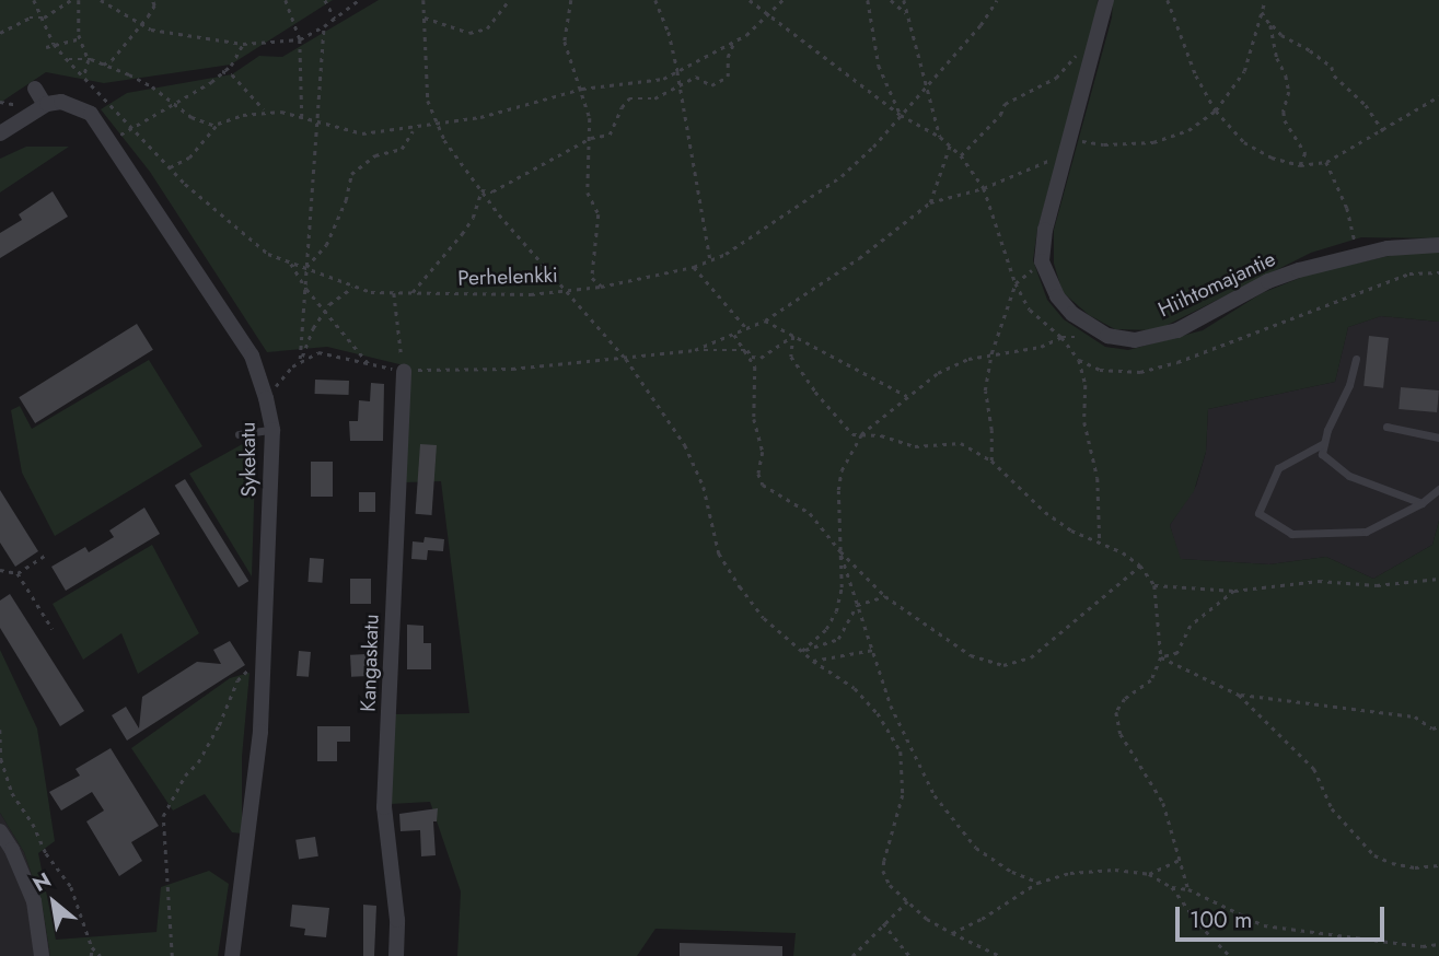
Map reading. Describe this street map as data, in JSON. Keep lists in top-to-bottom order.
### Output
{
  "streets": {
    "street": ["Hiihtomajantie", "Sykekatu", "Kangaskatu"],
    "path": ["Perhelenkki"]
  },
  "scale_bar": "100 m",
  "north": "top left"
}
